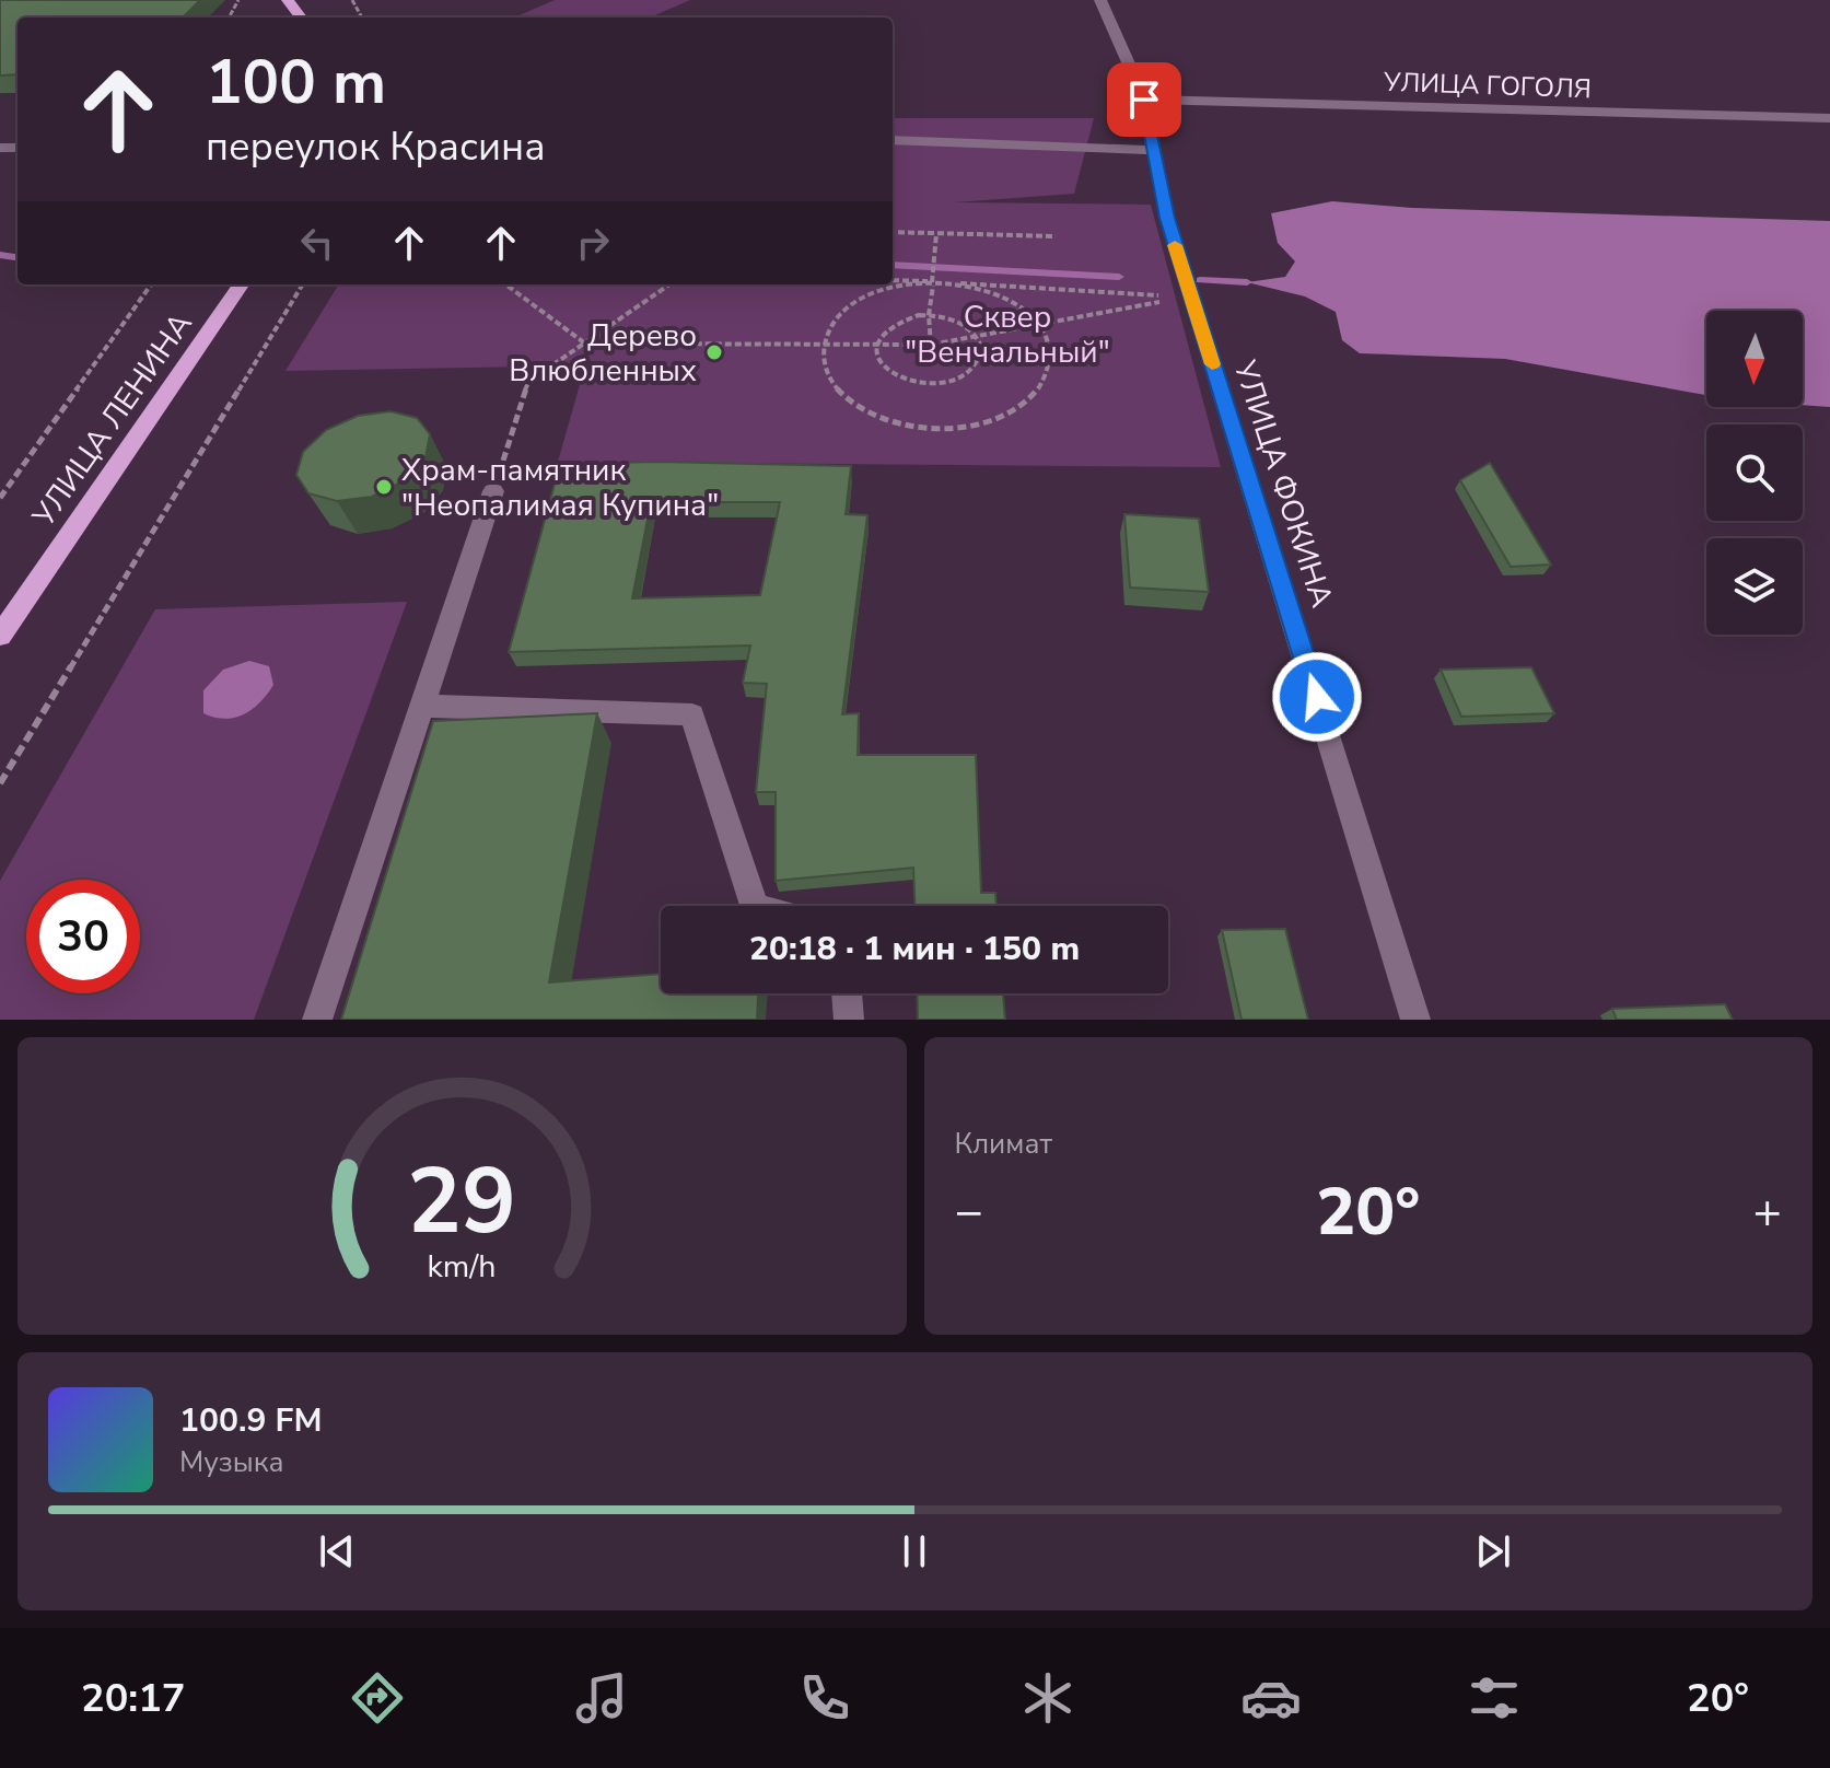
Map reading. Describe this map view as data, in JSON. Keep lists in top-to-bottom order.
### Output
{
  "streets": {
    "main road": ["УЛИЦА ЛЕНИНА"],
    "street": ["УЛИЦА ГОГОЛЯ", "УЛИЦА ФОКИНА"]
  },
  "crossings": [
    ["УЛИЦА ГОГОЛЯ", "УЛИЦА ФОКИНА"]
  ],
  "parks": ["Сквер \"Венчальный\""],
  "places": ["Дерево Влюбленных", "Храм-памятник \"Неопалимая Купина\""],
  "north": "bottom",
  "page": {
    "turn": ["100 m", "переулок Красина"],
    "limit": "30",
    "trip": "20:18 · 1 мин · 150 m",
    "tile": "Климат",
    "heat": ["−", "20°", "+"],
    "song": ["100.9 FM", "Музыка"],
    "tabs": ["20:17", "20°"],
    "gauge": ["29", "km/h"]
  }
}
